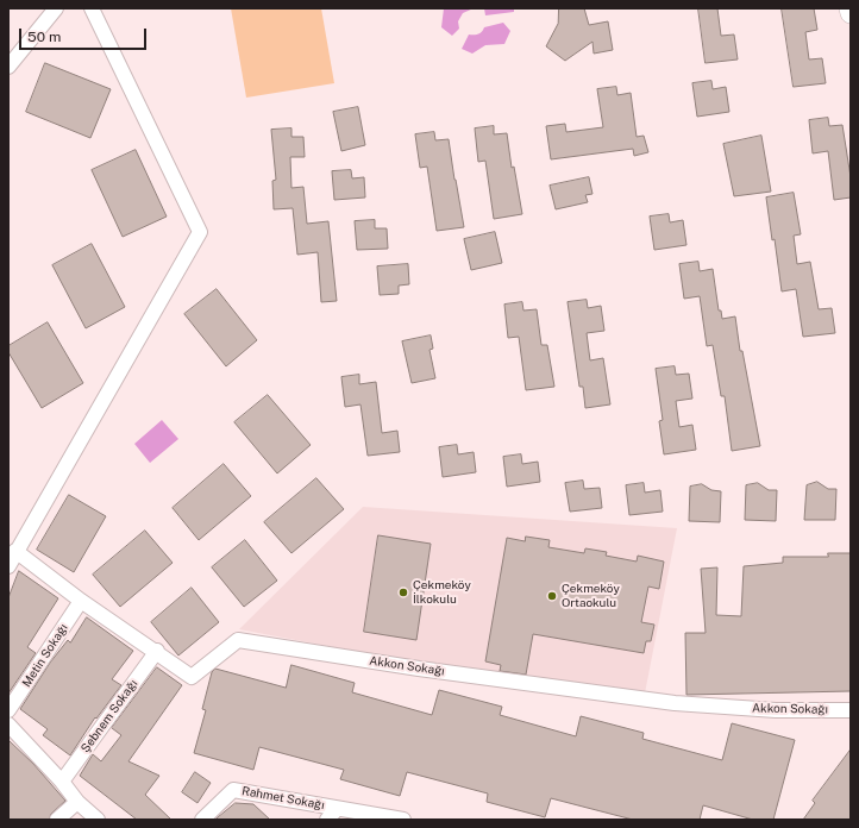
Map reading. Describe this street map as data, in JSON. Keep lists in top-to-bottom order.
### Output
{
  "streets": {
    "street": [
      "Metin Sokağı",
      "Akkon Sokağı",
      "Şebnem Sokağı",
      "Rahmet Sokağı"
    ]
  },
  "crossings": [
    ["Metin Sokağı", "Akkon Sokağı"],
    ["Akkon Sokağı", "Şebnem Sokağı"]
  ],
  "places": ["Çekmeköy İlkokulu", "Çekmeköy Ortaokulu"],
  "scale_bar": "50 m"
}
